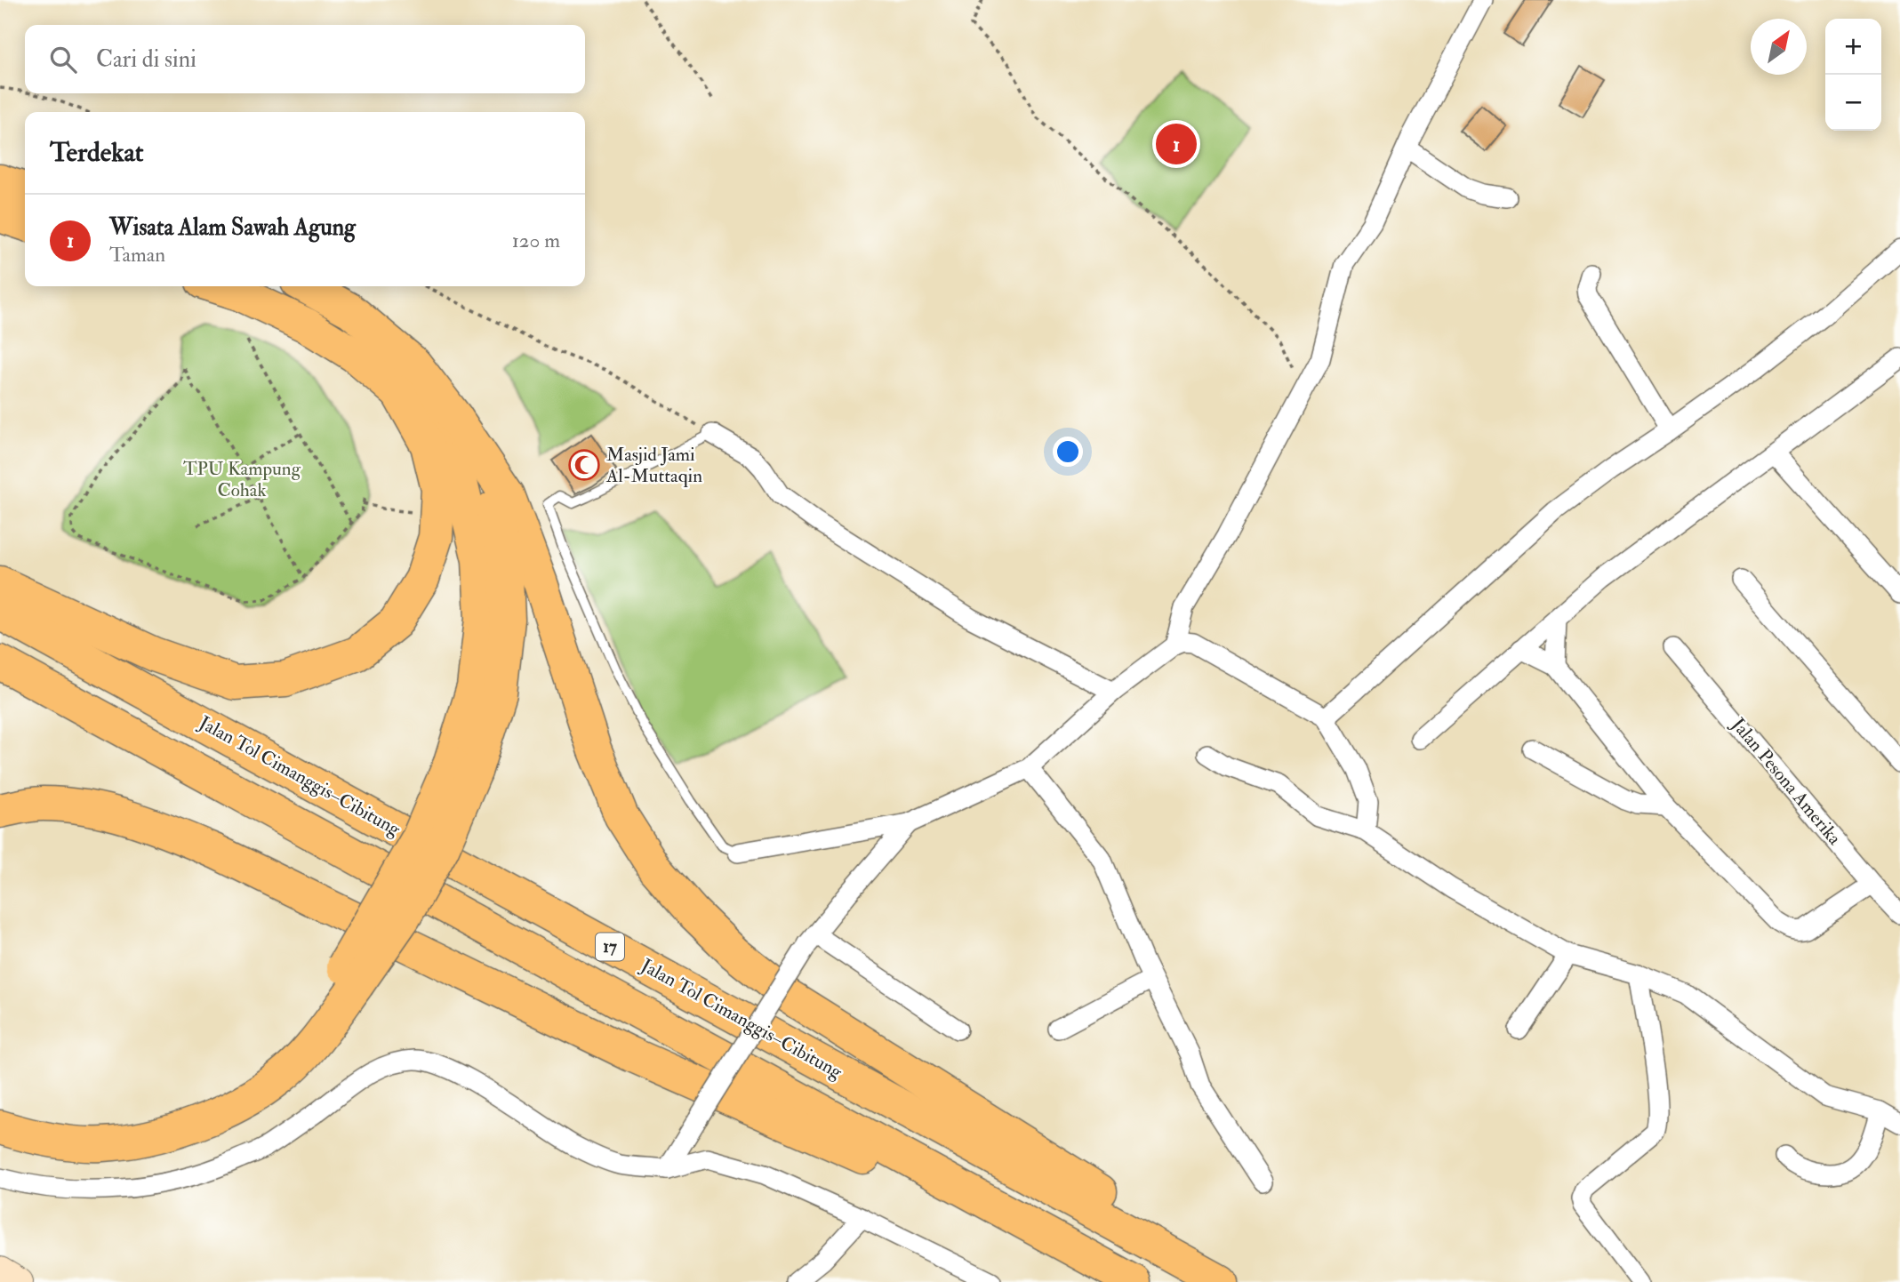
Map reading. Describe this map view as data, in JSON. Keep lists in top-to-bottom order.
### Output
{
  "streets": {
    "highway": ["Jalan Tol Cimanggis–Cibitung", "17"],
    "street": ["Jalan Pesona Amerika"]
  },
  "parks": ["TPU Kampung Cohak"],
  "places": {
    "mosque": ["Masjid Jami Al-Muttaqin"]
  },
  "north": "top right",
  "page": {
    "map_buttons": ["+", "−"],
    "search": "Cari di sini",
    "heading": "Terdekat",
    "pins": "1",
    "list": [
      {
        "mark": "1",
        "name": "Wisata Alam Sawah Agung",
        "note": "Taman",
        "value": "120 m"
      }
    ]
  }
}
